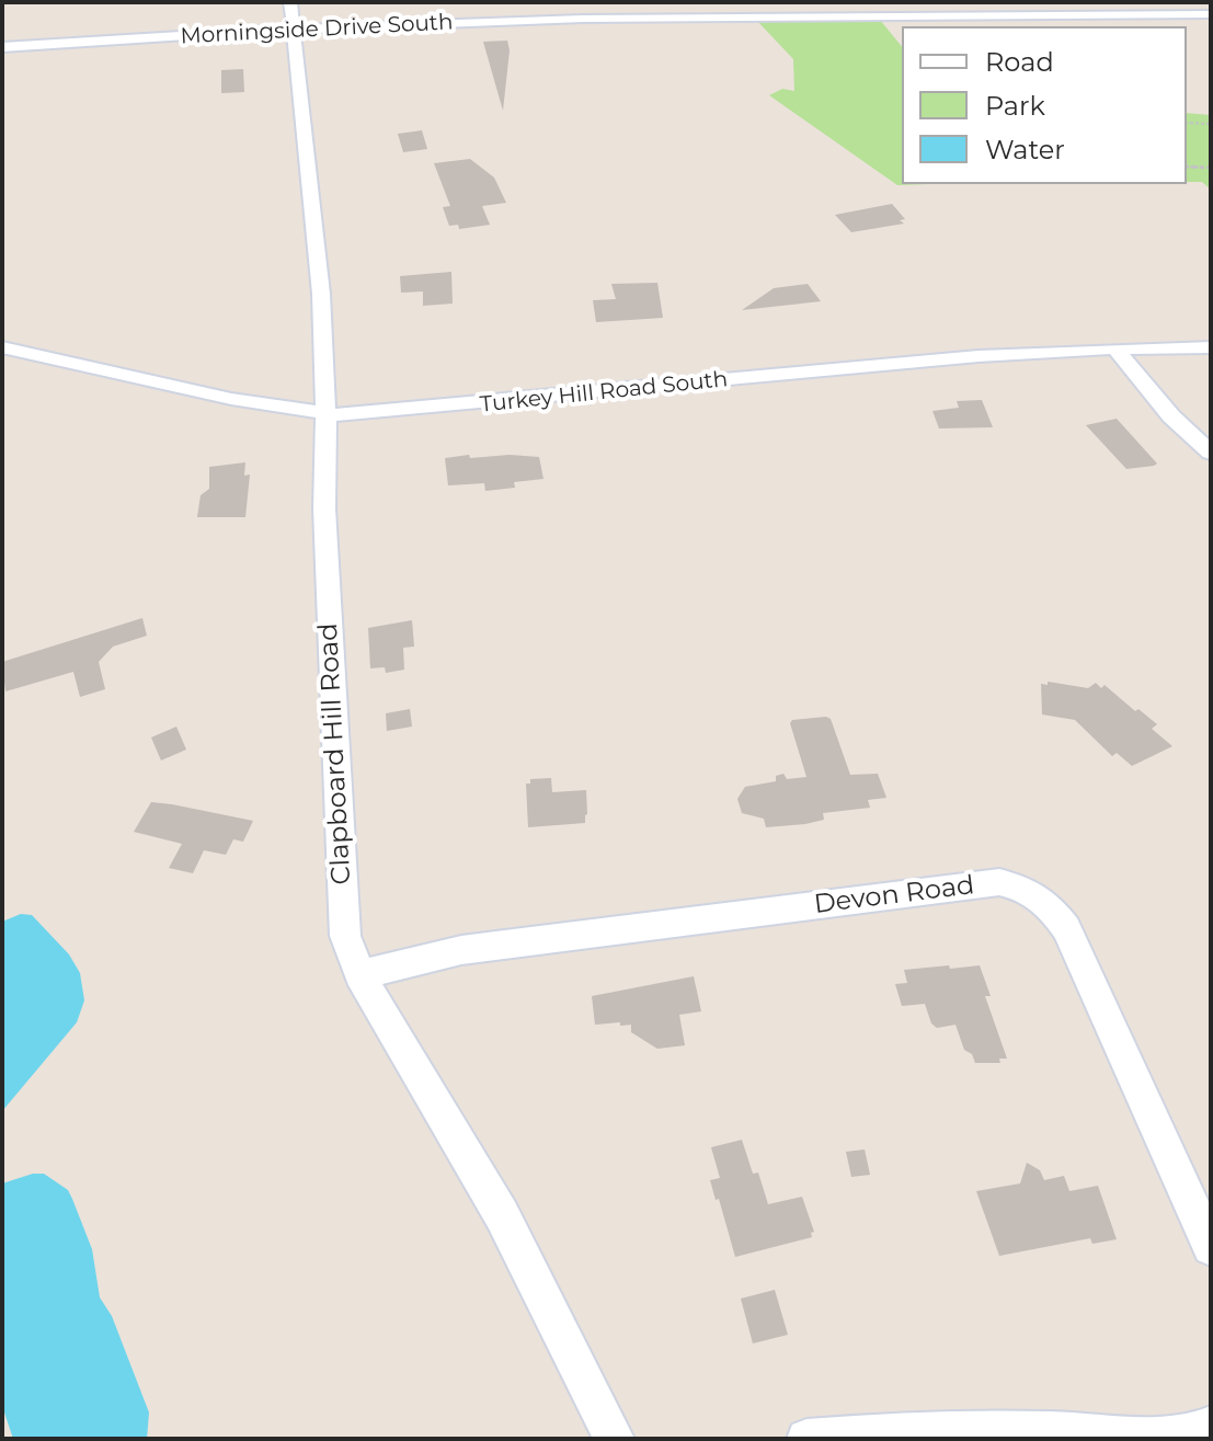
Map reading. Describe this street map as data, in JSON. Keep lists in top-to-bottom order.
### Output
{
  "streets": {
    "street": [
      "Morningside Drive South",
      "Turkey Hill Road South",
      "Clapboard Hill Road",
      "Devon Road"
    ]
  },
  "crossings": [
    ["Morningside Drive South", "Clapboard Hill Road"],
    ["Turkey Hill Road South", "Clapboard Hill Road"],
    ["Clapboard Hill Road", "Devon Road"]
  ],
  "legend": ["Road", "Park", "Water"]
}
